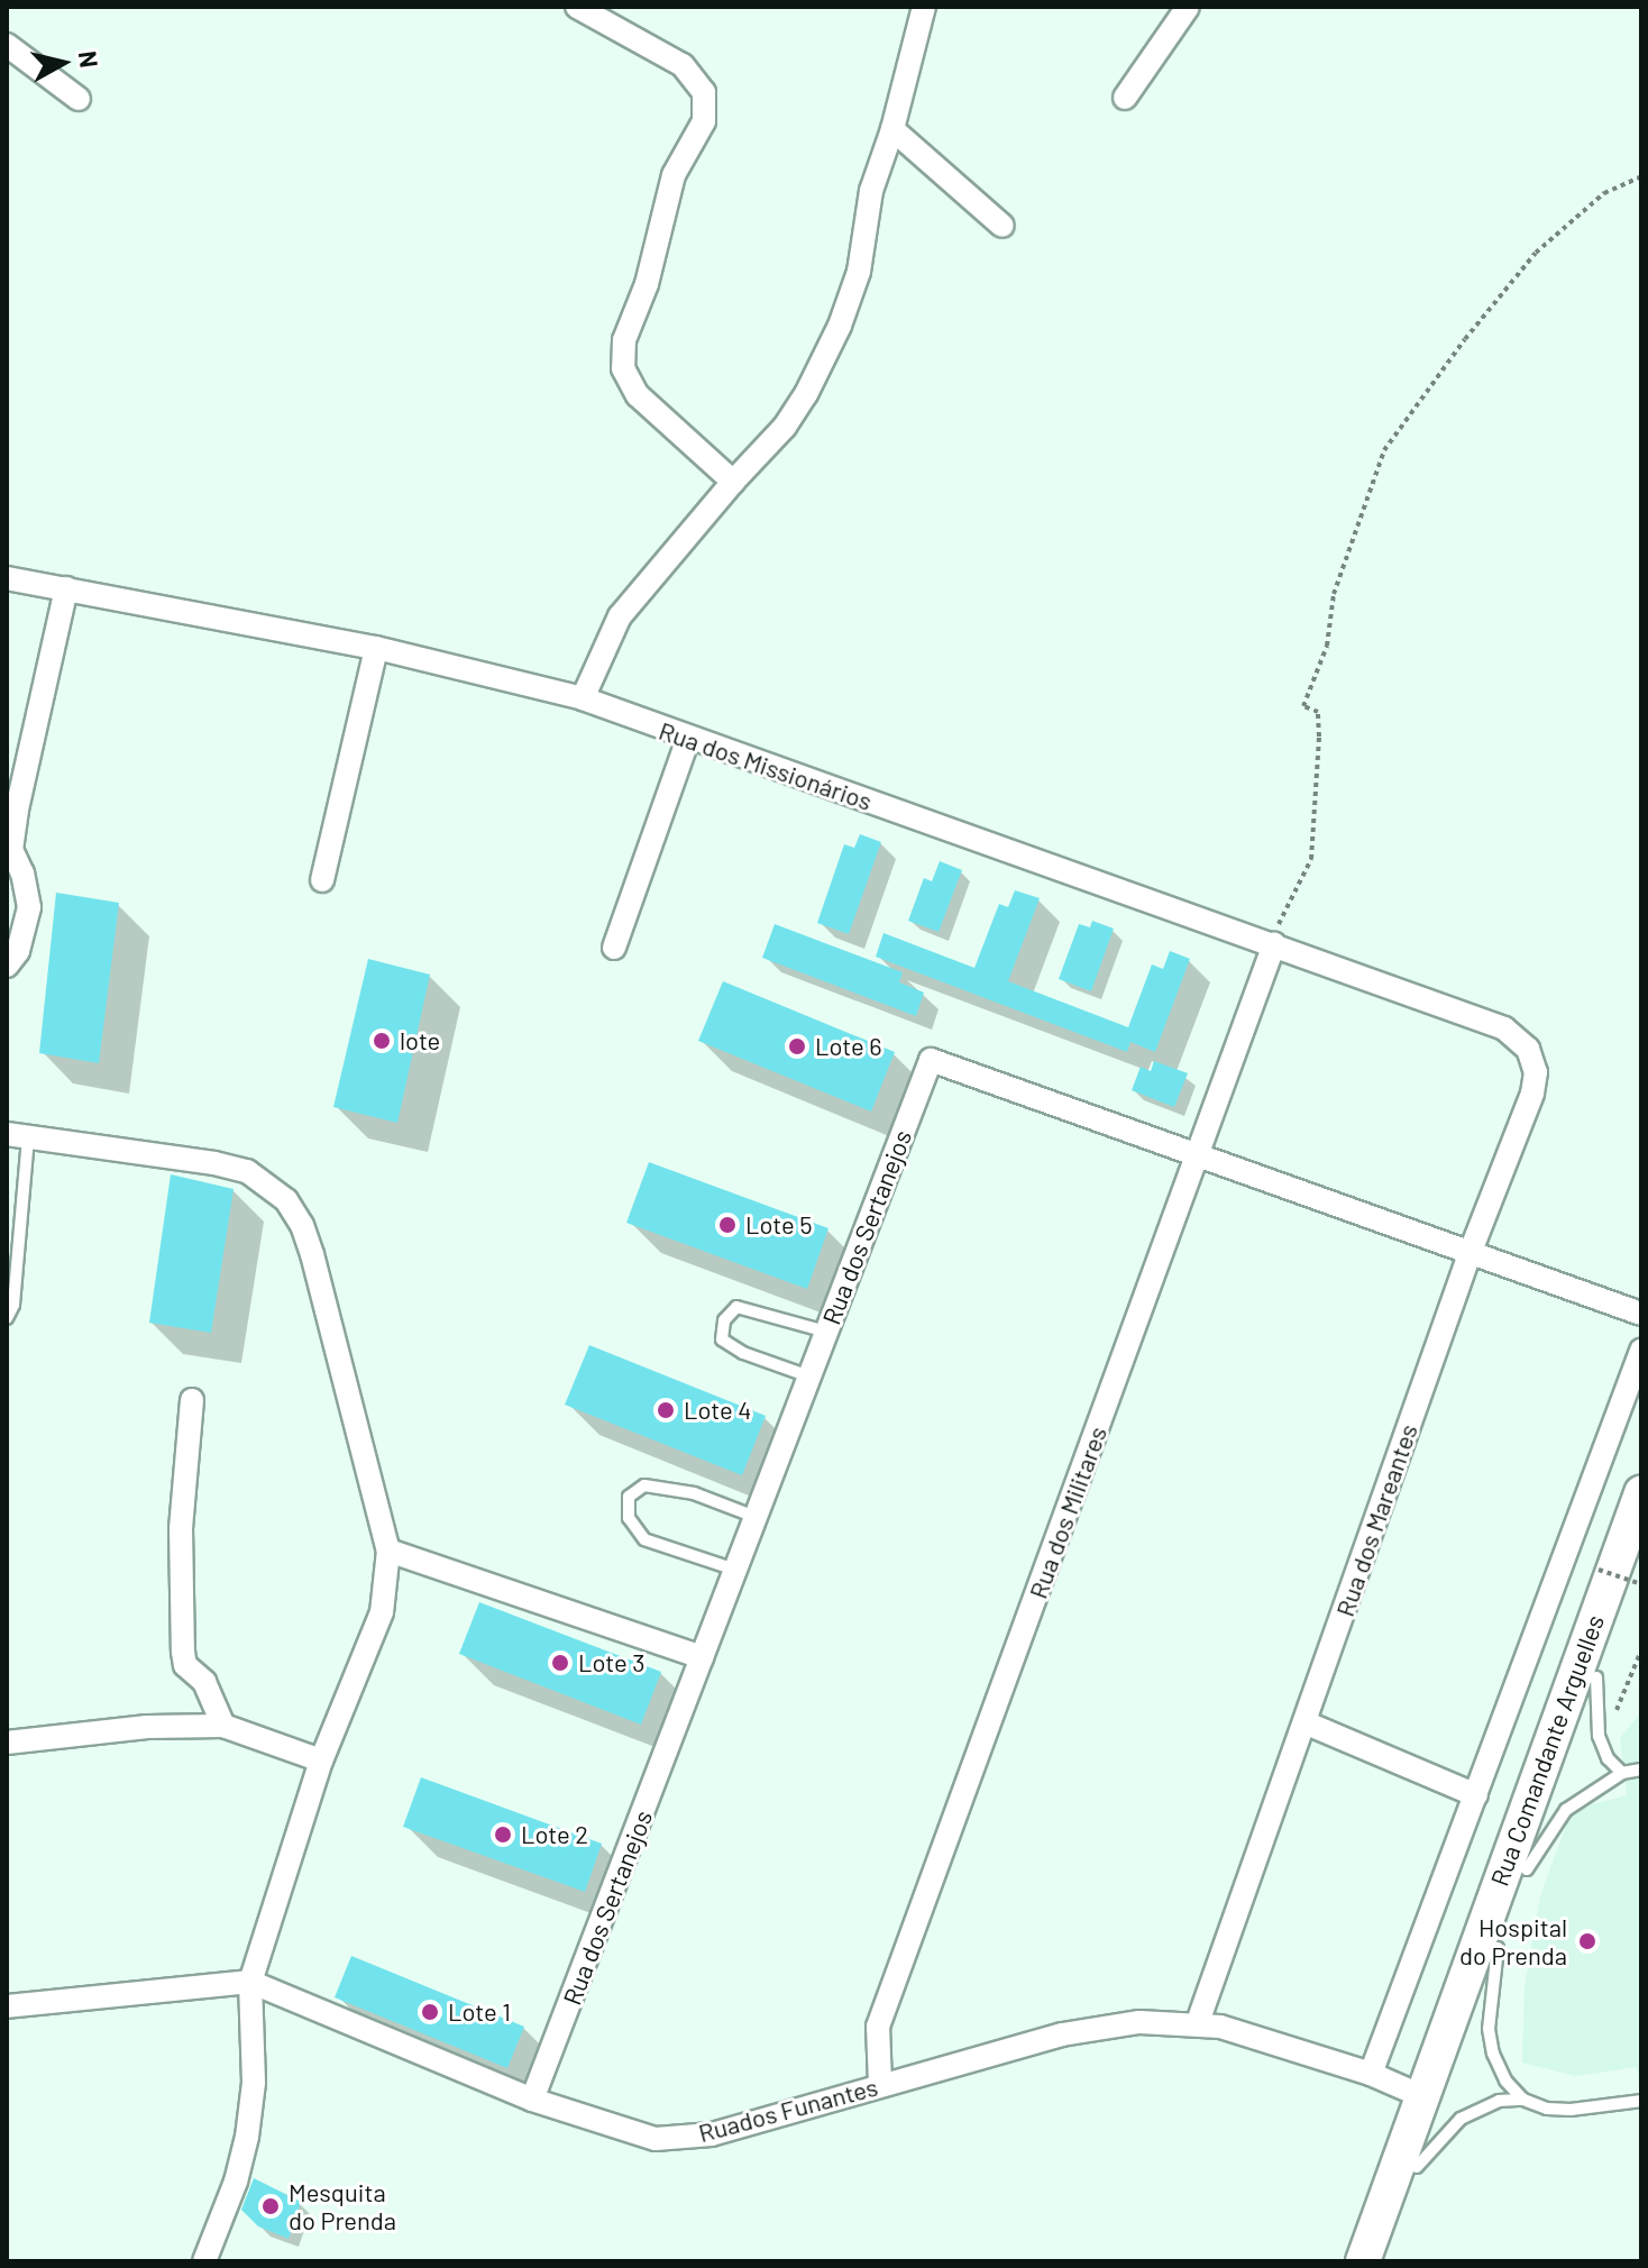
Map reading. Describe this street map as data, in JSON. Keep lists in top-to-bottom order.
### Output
{
  "streets": {
    "main road": ["Rua Comandante Arguelles"],
    "street": [
      "Rua dos Missionários",
      "Rua dos Sertanejos",
      "Rua dos Militares",
      "Rua dos Mareantes",
      "Ruados Funantes"
    ]
  },
  "crossings": [
    ["Rua dos Missionários", "Rua dos Militares"],
    ["Rua dos Missionários", "Rua dos Mareantes"],
    ["Rua dos Sertanejos", "Rua dos Militares"],
    ["Rua dos Sertanejos", "Rua dos Mareantes"],
    ["Rua dos Sertanejos", "Ruados Funantes"],
    ["Rua dos Militares", "Ruados Funantes"],
    ["Rua dos Mareantes", "Ruados Funantes"],
    ["Rua Comandante Arguelles", "Ruados Funantes"]
  ],
  "places": [
    "lote",
    "Lote 6",
    "Lote 5",
    "Lote 4",
    "Lote 3",
    "Lote 2",
    "Hospital do Prenda",
    "Lote 1",
    "Mesquita do Prenda"
  ],
  "north": "right"
}
